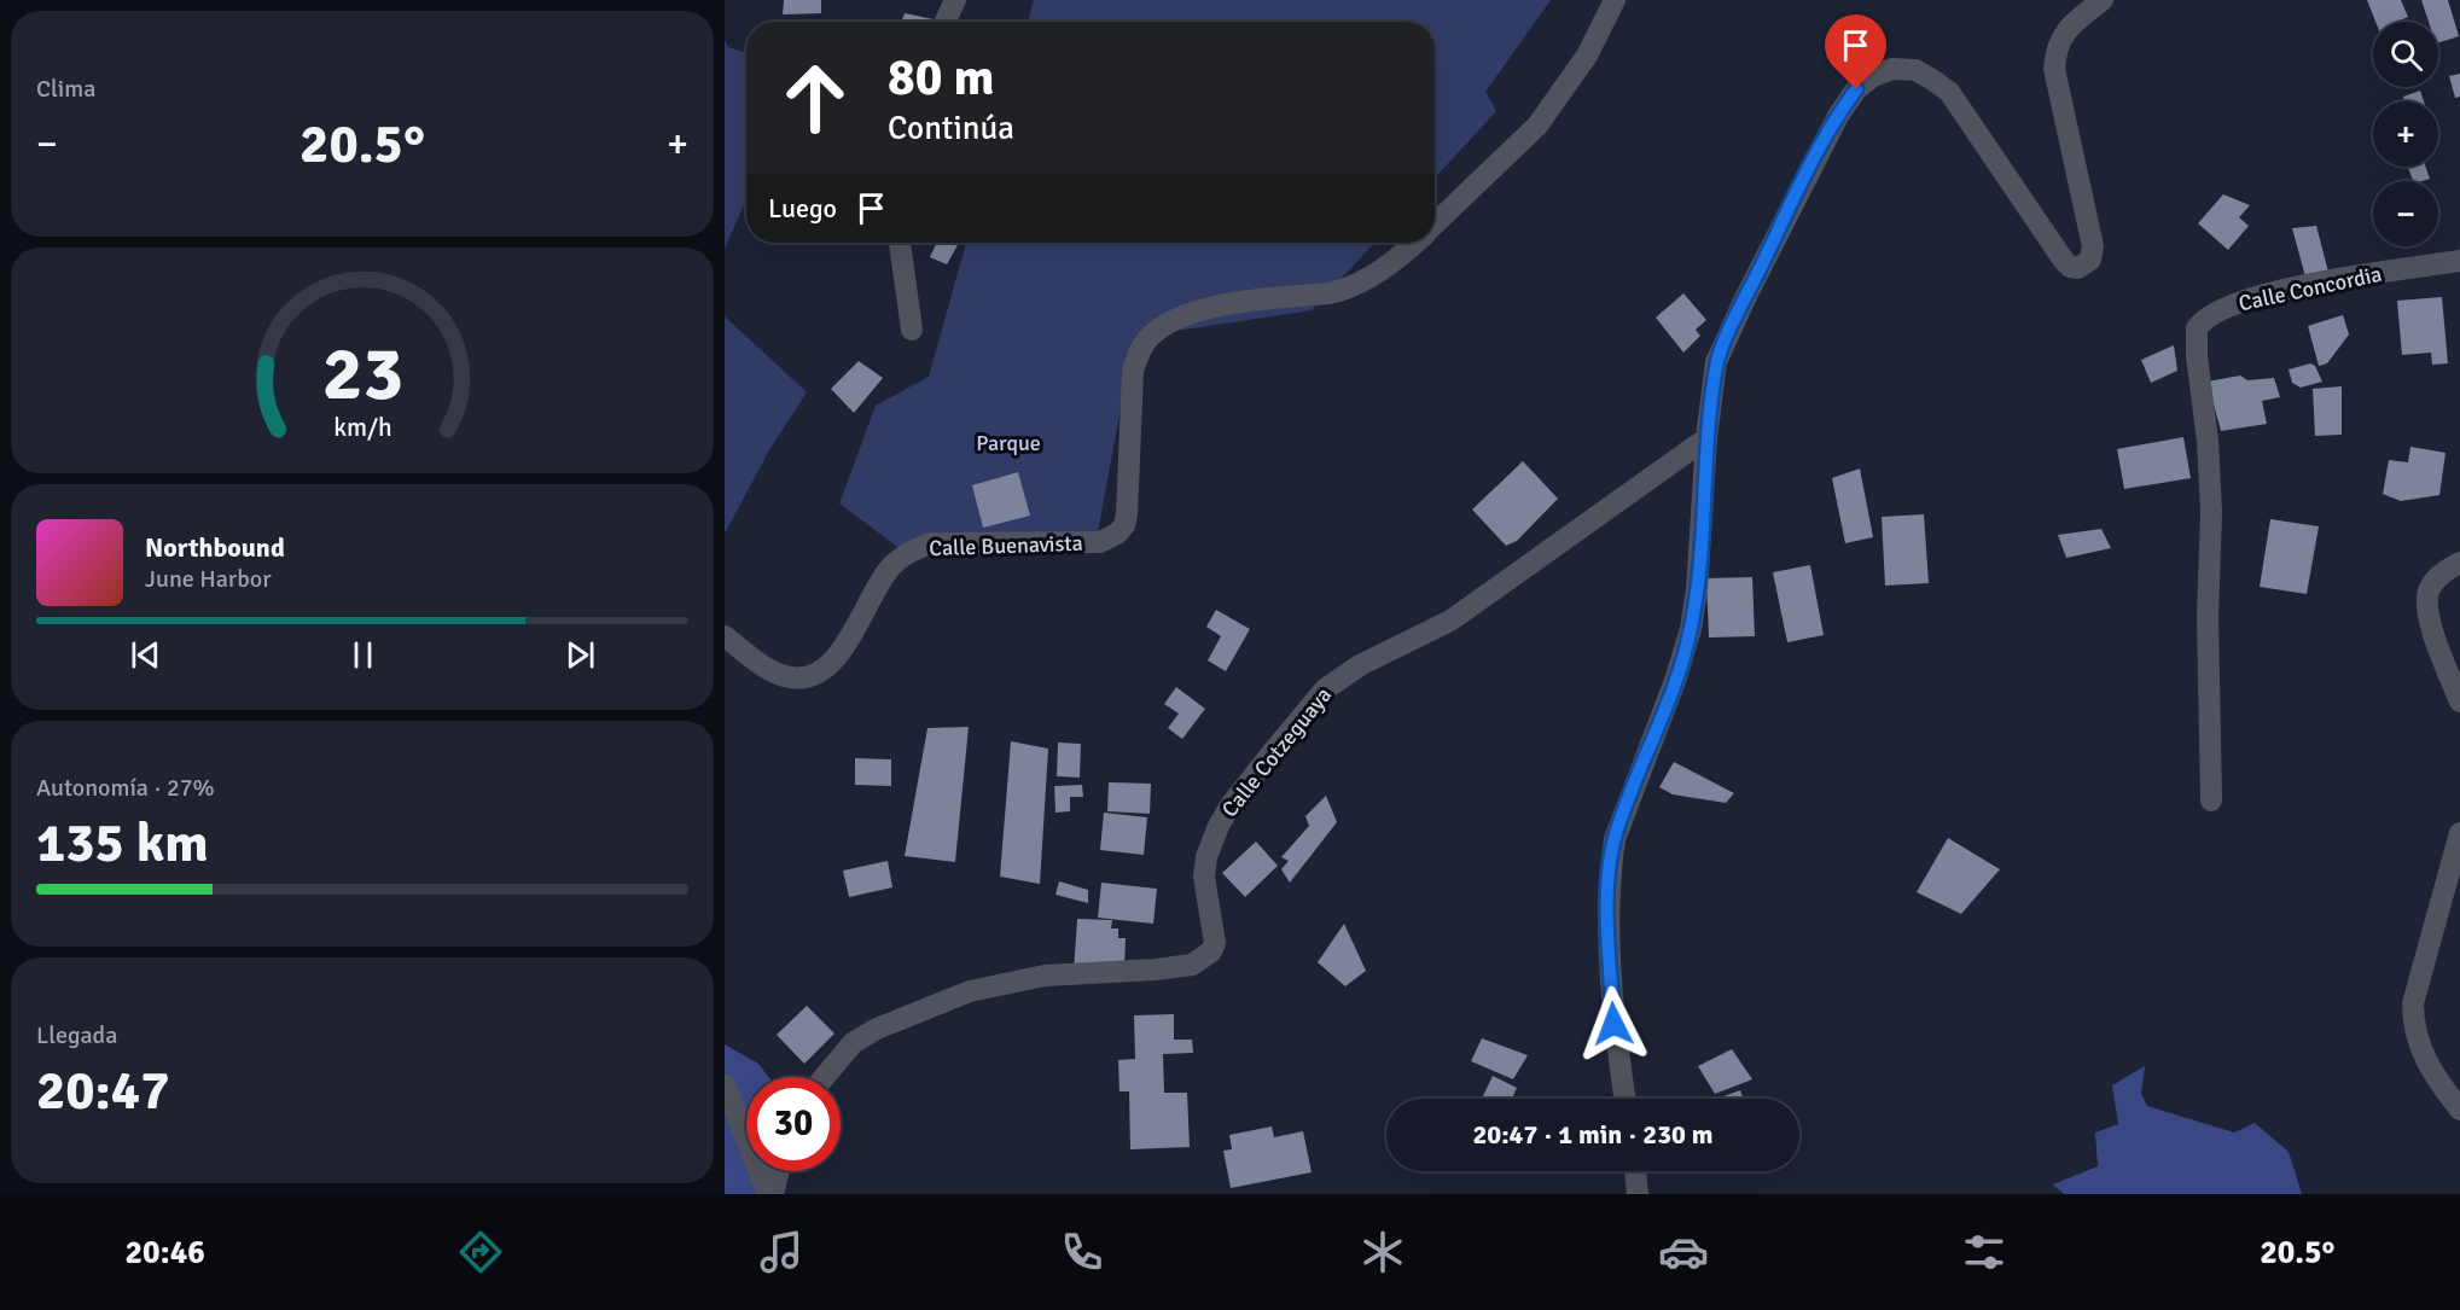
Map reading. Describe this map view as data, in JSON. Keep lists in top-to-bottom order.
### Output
{
  "streets": {
    "street": ["Calle Concordia", "Calle Buenavista", "Calle Cotzeguaya"]
  },
  "parks": ["Parque"],
  "page": {
    "tile": [
      "Clima",
      ["Autonomía · 27%", "135 km"],
      ["Llegada", "20:47"]
    ],
    "map_buttons": ["+", "−"],
    "turn": ["80 m", "Continúa"],
    "heat": ["−", "20.5°", "+"],
    "then": "Luego",
    "song": ["Northbound", "June Harbor"],
    "limit": "30",
    "trip": "20:47 · 1 min · 230 m",
    "tabs": ["20:46", "20.5°"],
    "gauge": ["23", "km/h"]
  }
}
